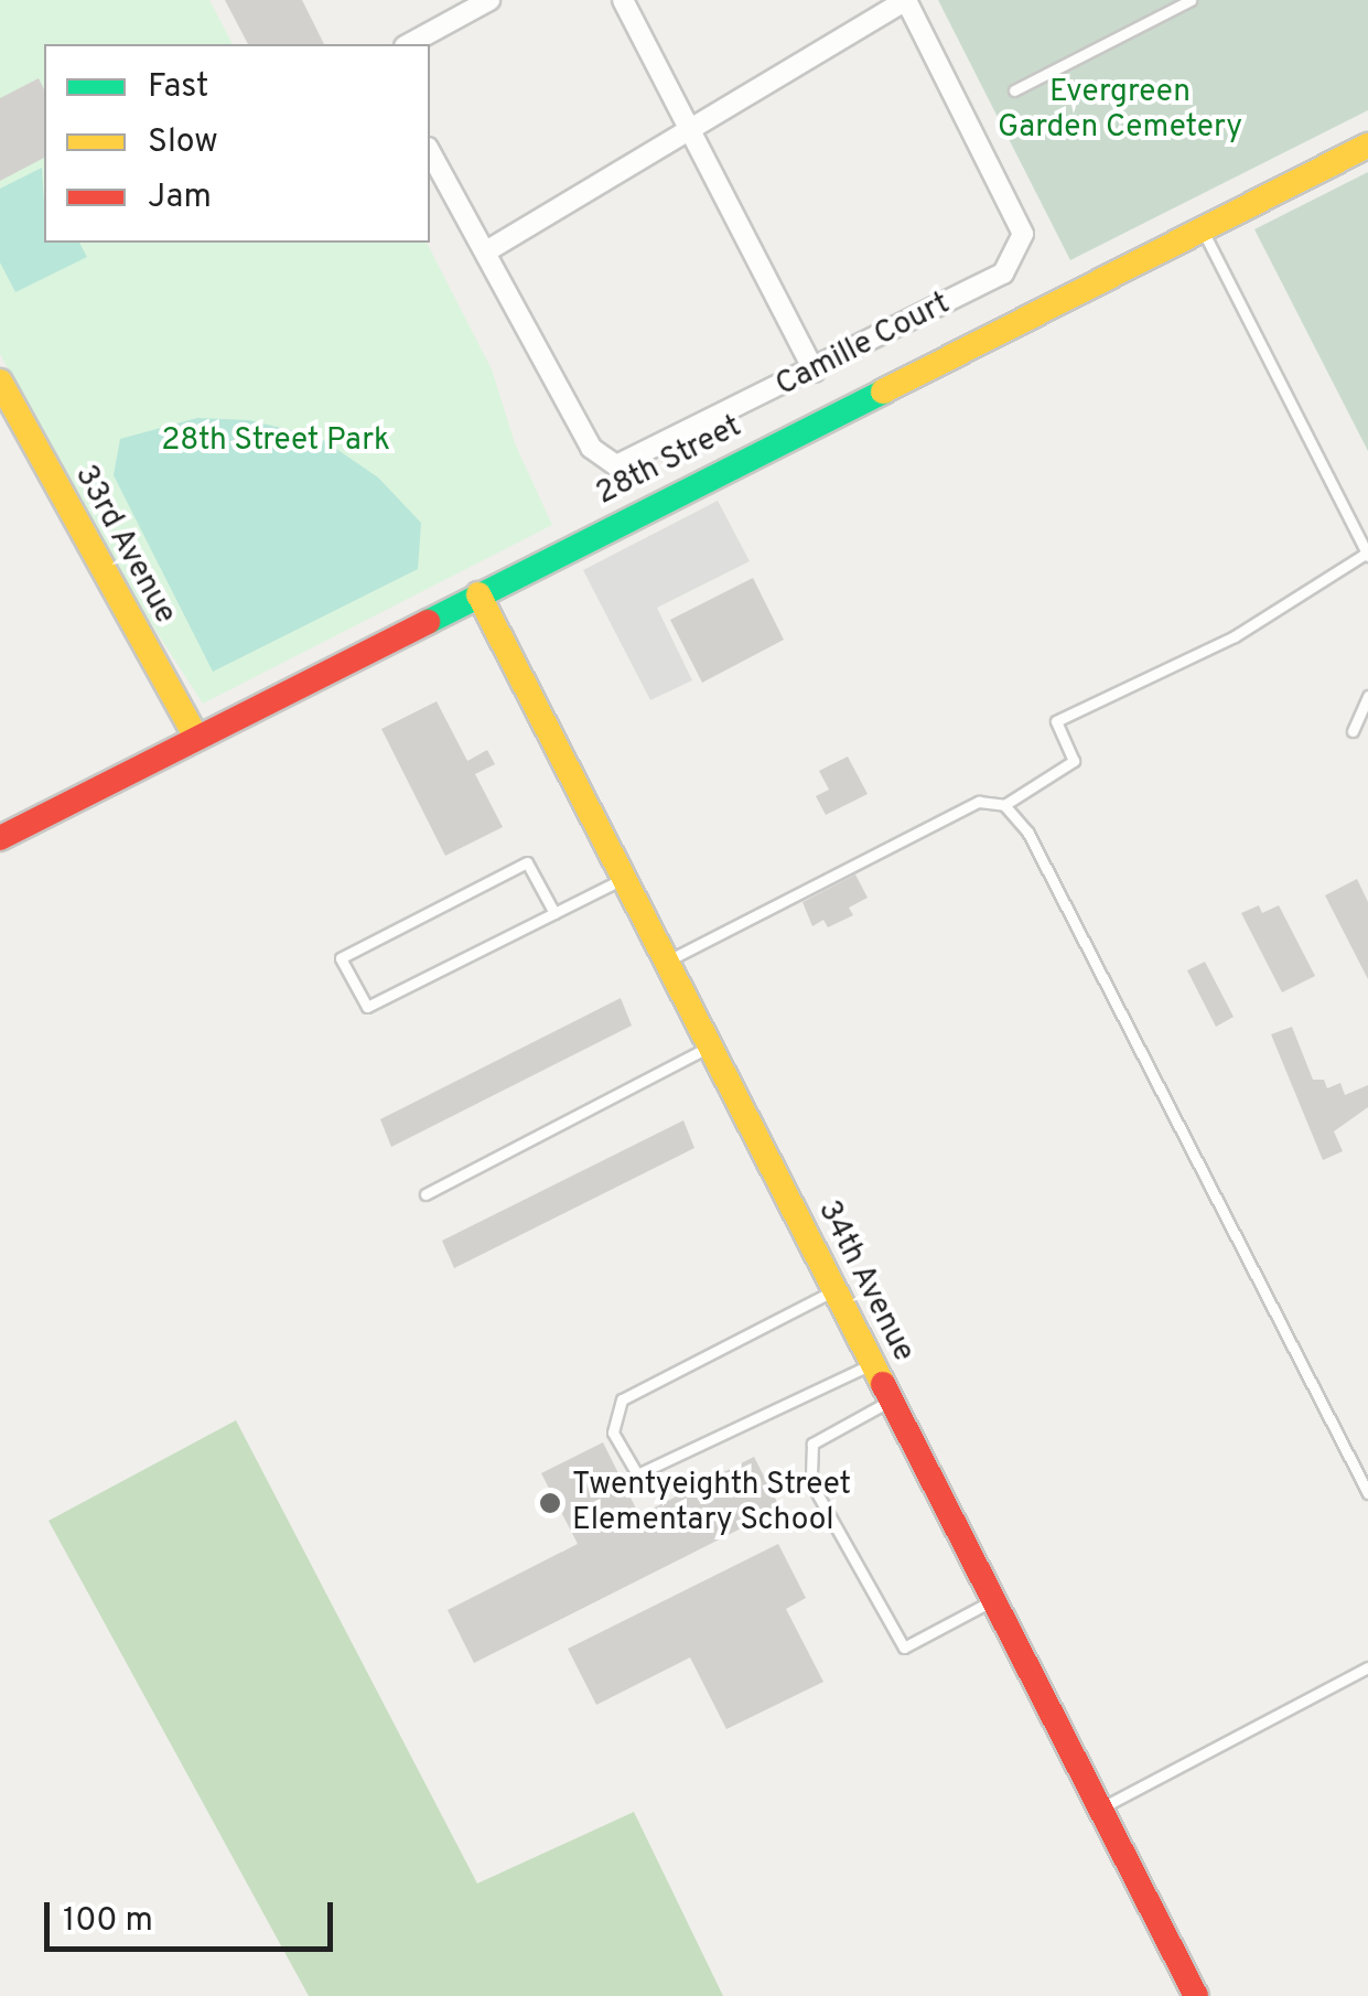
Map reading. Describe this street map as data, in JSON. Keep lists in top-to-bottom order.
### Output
{
  "streets": {
    "street": [
      "Camille Court",
      "28th Street",
      "33rd Avenue",
      "34th Avenue"
    ]
  },
  "crossings": [
    ["28th Street", "33rd Avenue"],
    ["28th Street", "34th Avenue"]
  ],
  "parks": ["Evergreen Garden Cemetery", "28th Street Park"],
  "places": ["Twentyeighth Street Elementary School"],
  "legend": ["Fast", "Slow", "Jam"],
  "scale_bar": "100 m"
}
